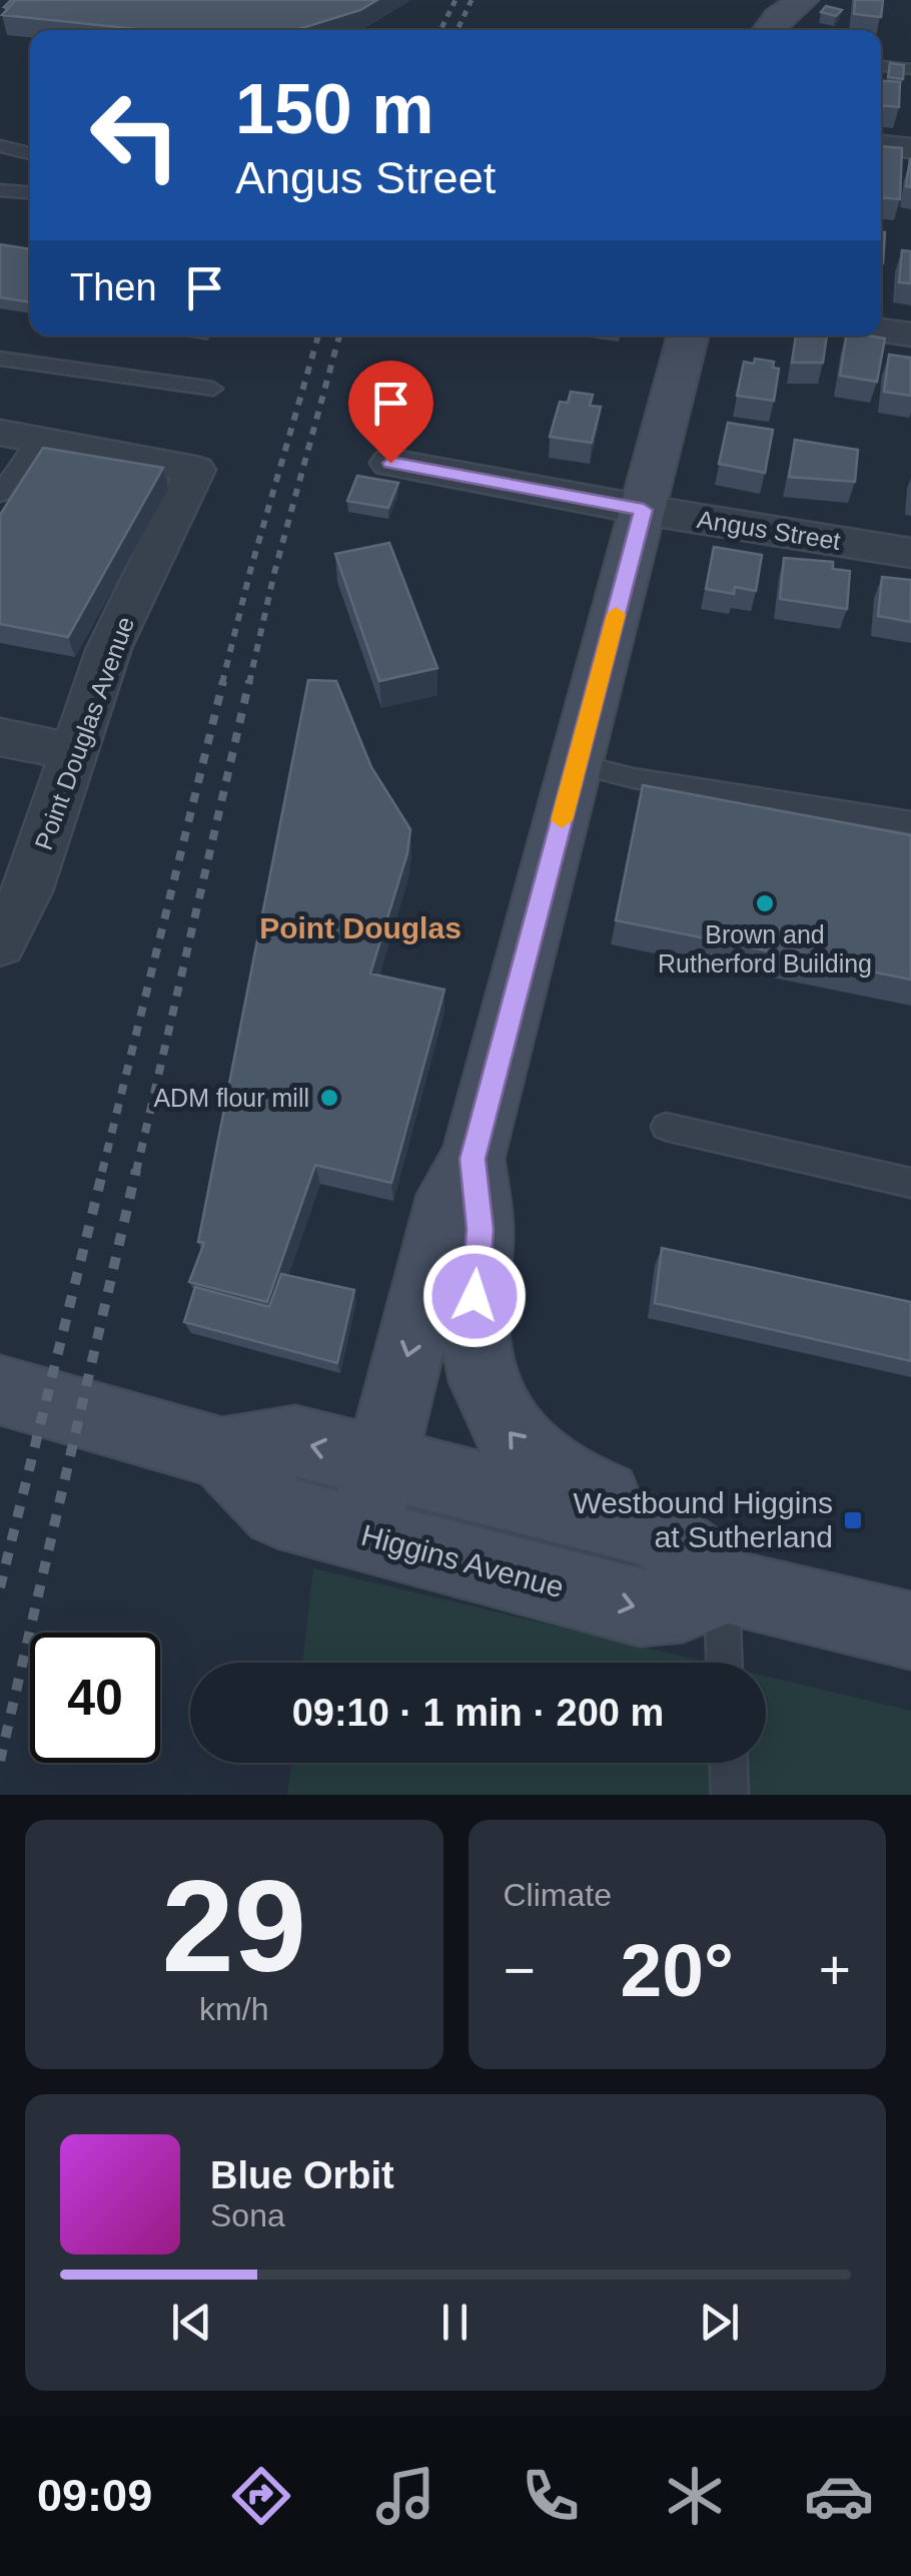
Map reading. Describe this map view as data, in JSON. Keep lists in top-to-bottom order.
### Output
{
  "streets": {
    "street": ["Angus Street", "Point Douglas Avenue", "Higgins Avenue"]
  },
  "districts": ["Point Douglas"],
  "places": {
    "other": ["Brown and Rutherford Building", "ADM flour mill"],
    "transit": ["Westbound Higgins at Sutherland"]
  },
  "page": {
    "turn": ["150 m", "Angus Street"],
    "then": "Then",
    "limit": "40",
    "trip": "09:10 · 1 min · 200 m",
    "tile": [
      ["29", "km/h"],
      "Climate"
    ],
    "heat": ["−", "20°", "+"],
    "song": ["Blue Orbit", "Sona"],
    "tabs": "09:09"
  }
}
